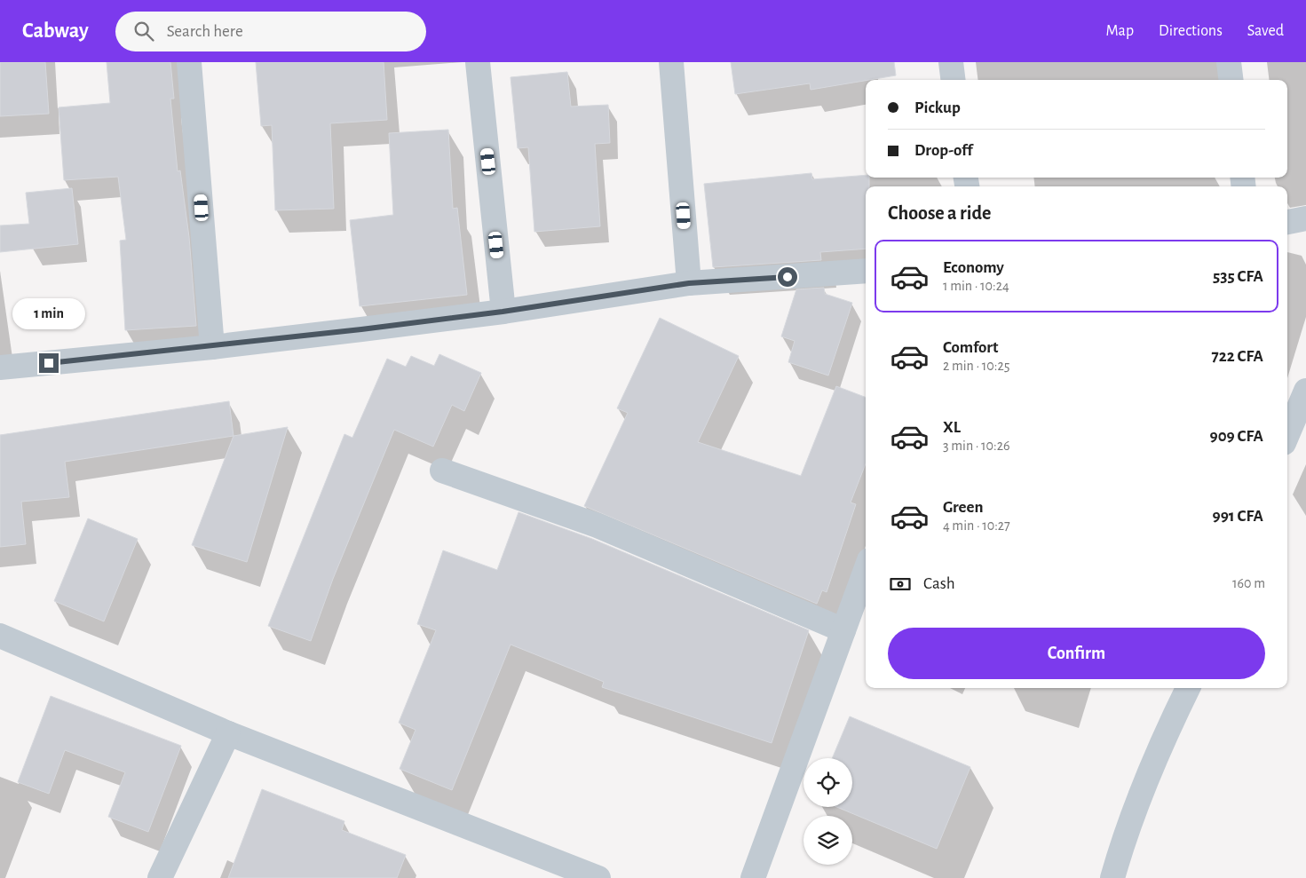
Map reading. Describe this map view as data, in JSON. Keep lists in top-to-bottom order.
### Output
{
  "page": {
    "header": "Cabway",
    "search": "Search here",
    "nav": ["Map", "Directions", "Saved"],
    "banner": ["Pickup", "Drop-off"],
    "heading": "Choose a ride",
    "list": [
      {
        "name": "Economy",
        "note": "1 min · 10:24",
        "value": "535 CFA"
      },
      {
        "name": "Comfort",
        "note": "2 min · 10:25",
        "value": "722 CFA"
      },
      {
        "name": "XL",
        "note": "3 min · 10:26",
        "value": "909 CFA"
      },
      {
        "name": "Green",
        "note": "4 min · 10:27",
        "value": "991 CFA"
      }
    ],
    "bubble": "1 min",
    "pay": ["Cash", "160 m"],
    "buttons": "Confirm"
  }
}
